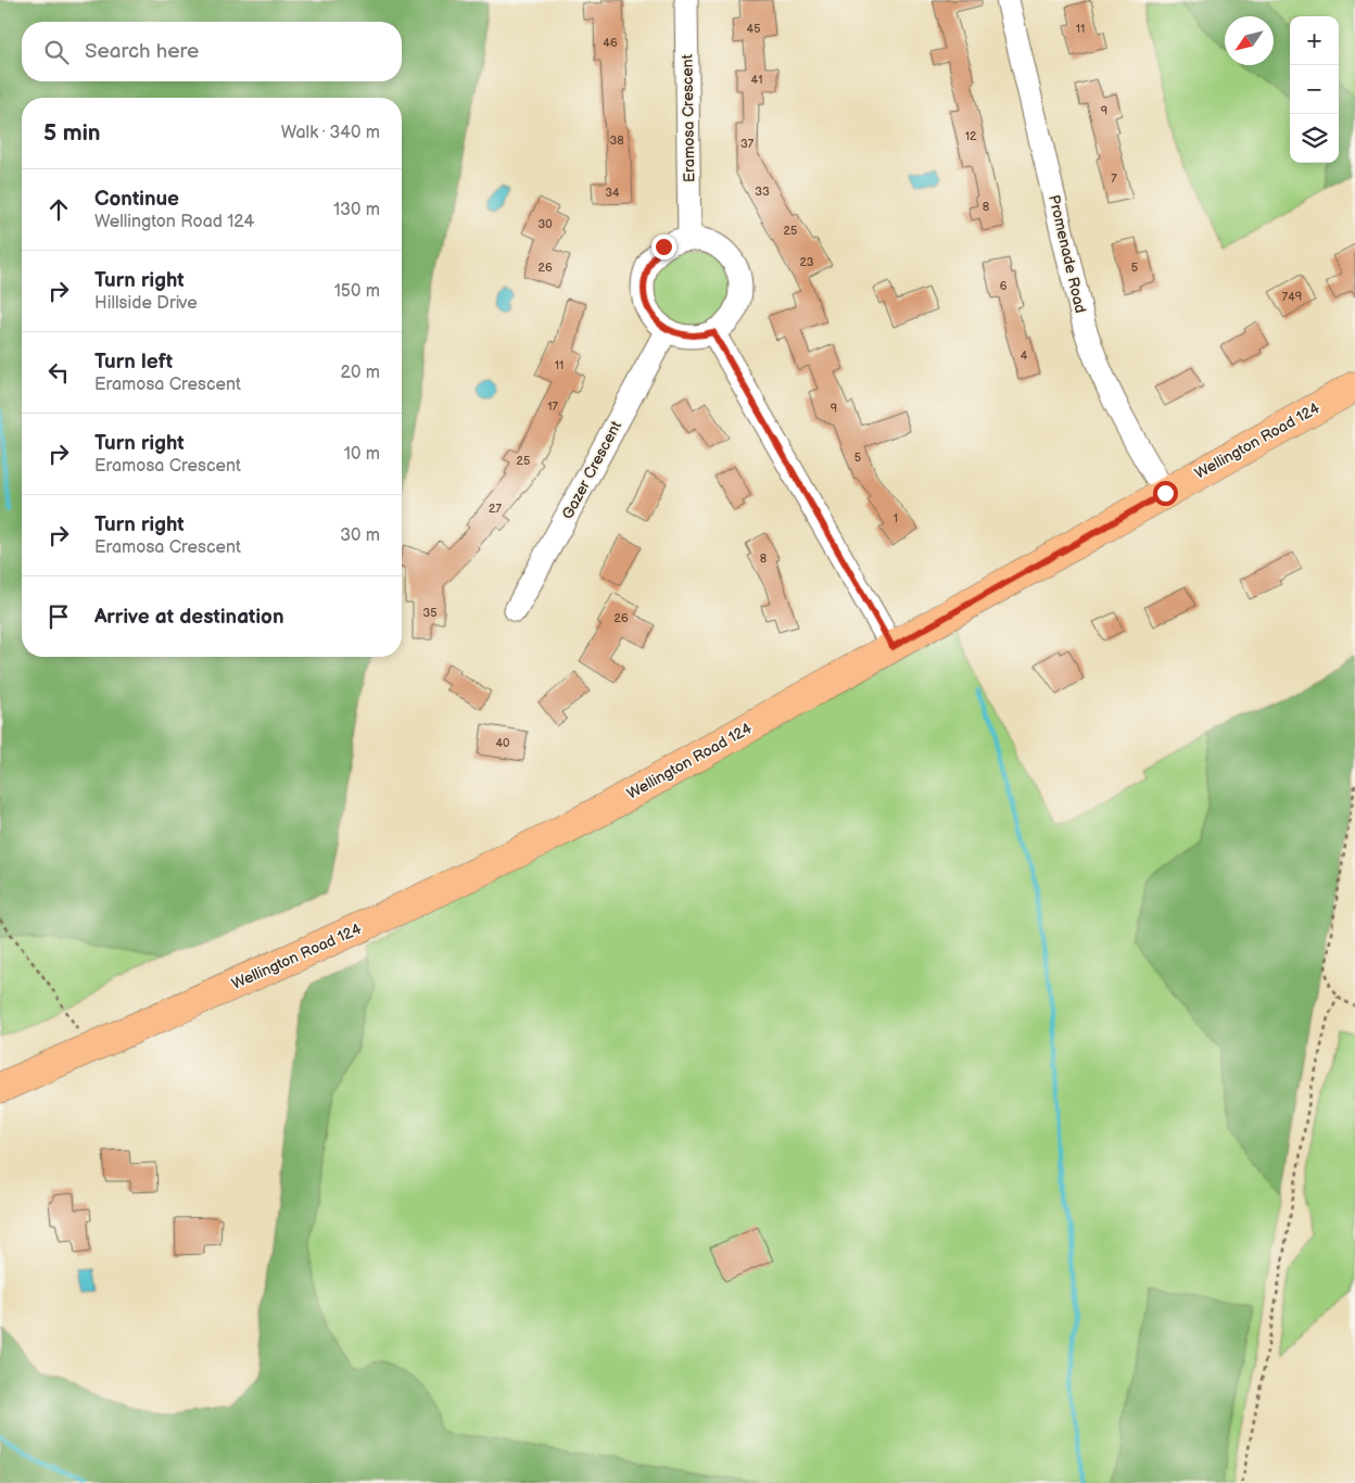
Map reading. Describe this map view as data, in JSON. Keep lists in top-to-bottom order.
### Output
{
  "streets": {
    "main road": ["Wellington Road 124"],
    "street": ["Eramosa Crescent", "Promenade Road", "Gazer Crescent"]
  },
  "crossings": [
    ["Eramosa Crescent", "Gazer Crescent"],
    ["Promenade Road", "Wellington Road 124"]
  ],
  "house_numbers": [
    "45",
    "11",
    "46",
    "41",
    "9",
    "12",
    "38",
    "37",
    "7",
    "33",
    "34",
    "8",
    "30",
    "25",
    "23",
    "26",
    "5",
    "6",
    "749",
    "4",
    "11",
    "17",
    "9",
    "5",
    "25",
    "27",
    "1",
    "8",
    "35",
    "26",
    "40"
  ],
  "north": "bottom left",
  "page": {
    "map_buttons": ["+", "−"],
    "search": "Search here",
    "heading": ["5 min", "Walk · 340 m"],
    "list": [
      ["Continue", "Wellington Road 124", "130 m"],
      ["Turn right", "Hillside Drive", "150 m"],
      ["Turn left", "Eramosa Crescent", "20 m"],
      ["Turn right", "Eramosa Crescent", "10 m"],
      ["Turn right", "Eramosa Crescent", "30 m"],
      "Arrive at destination"
    ]
  }
}
